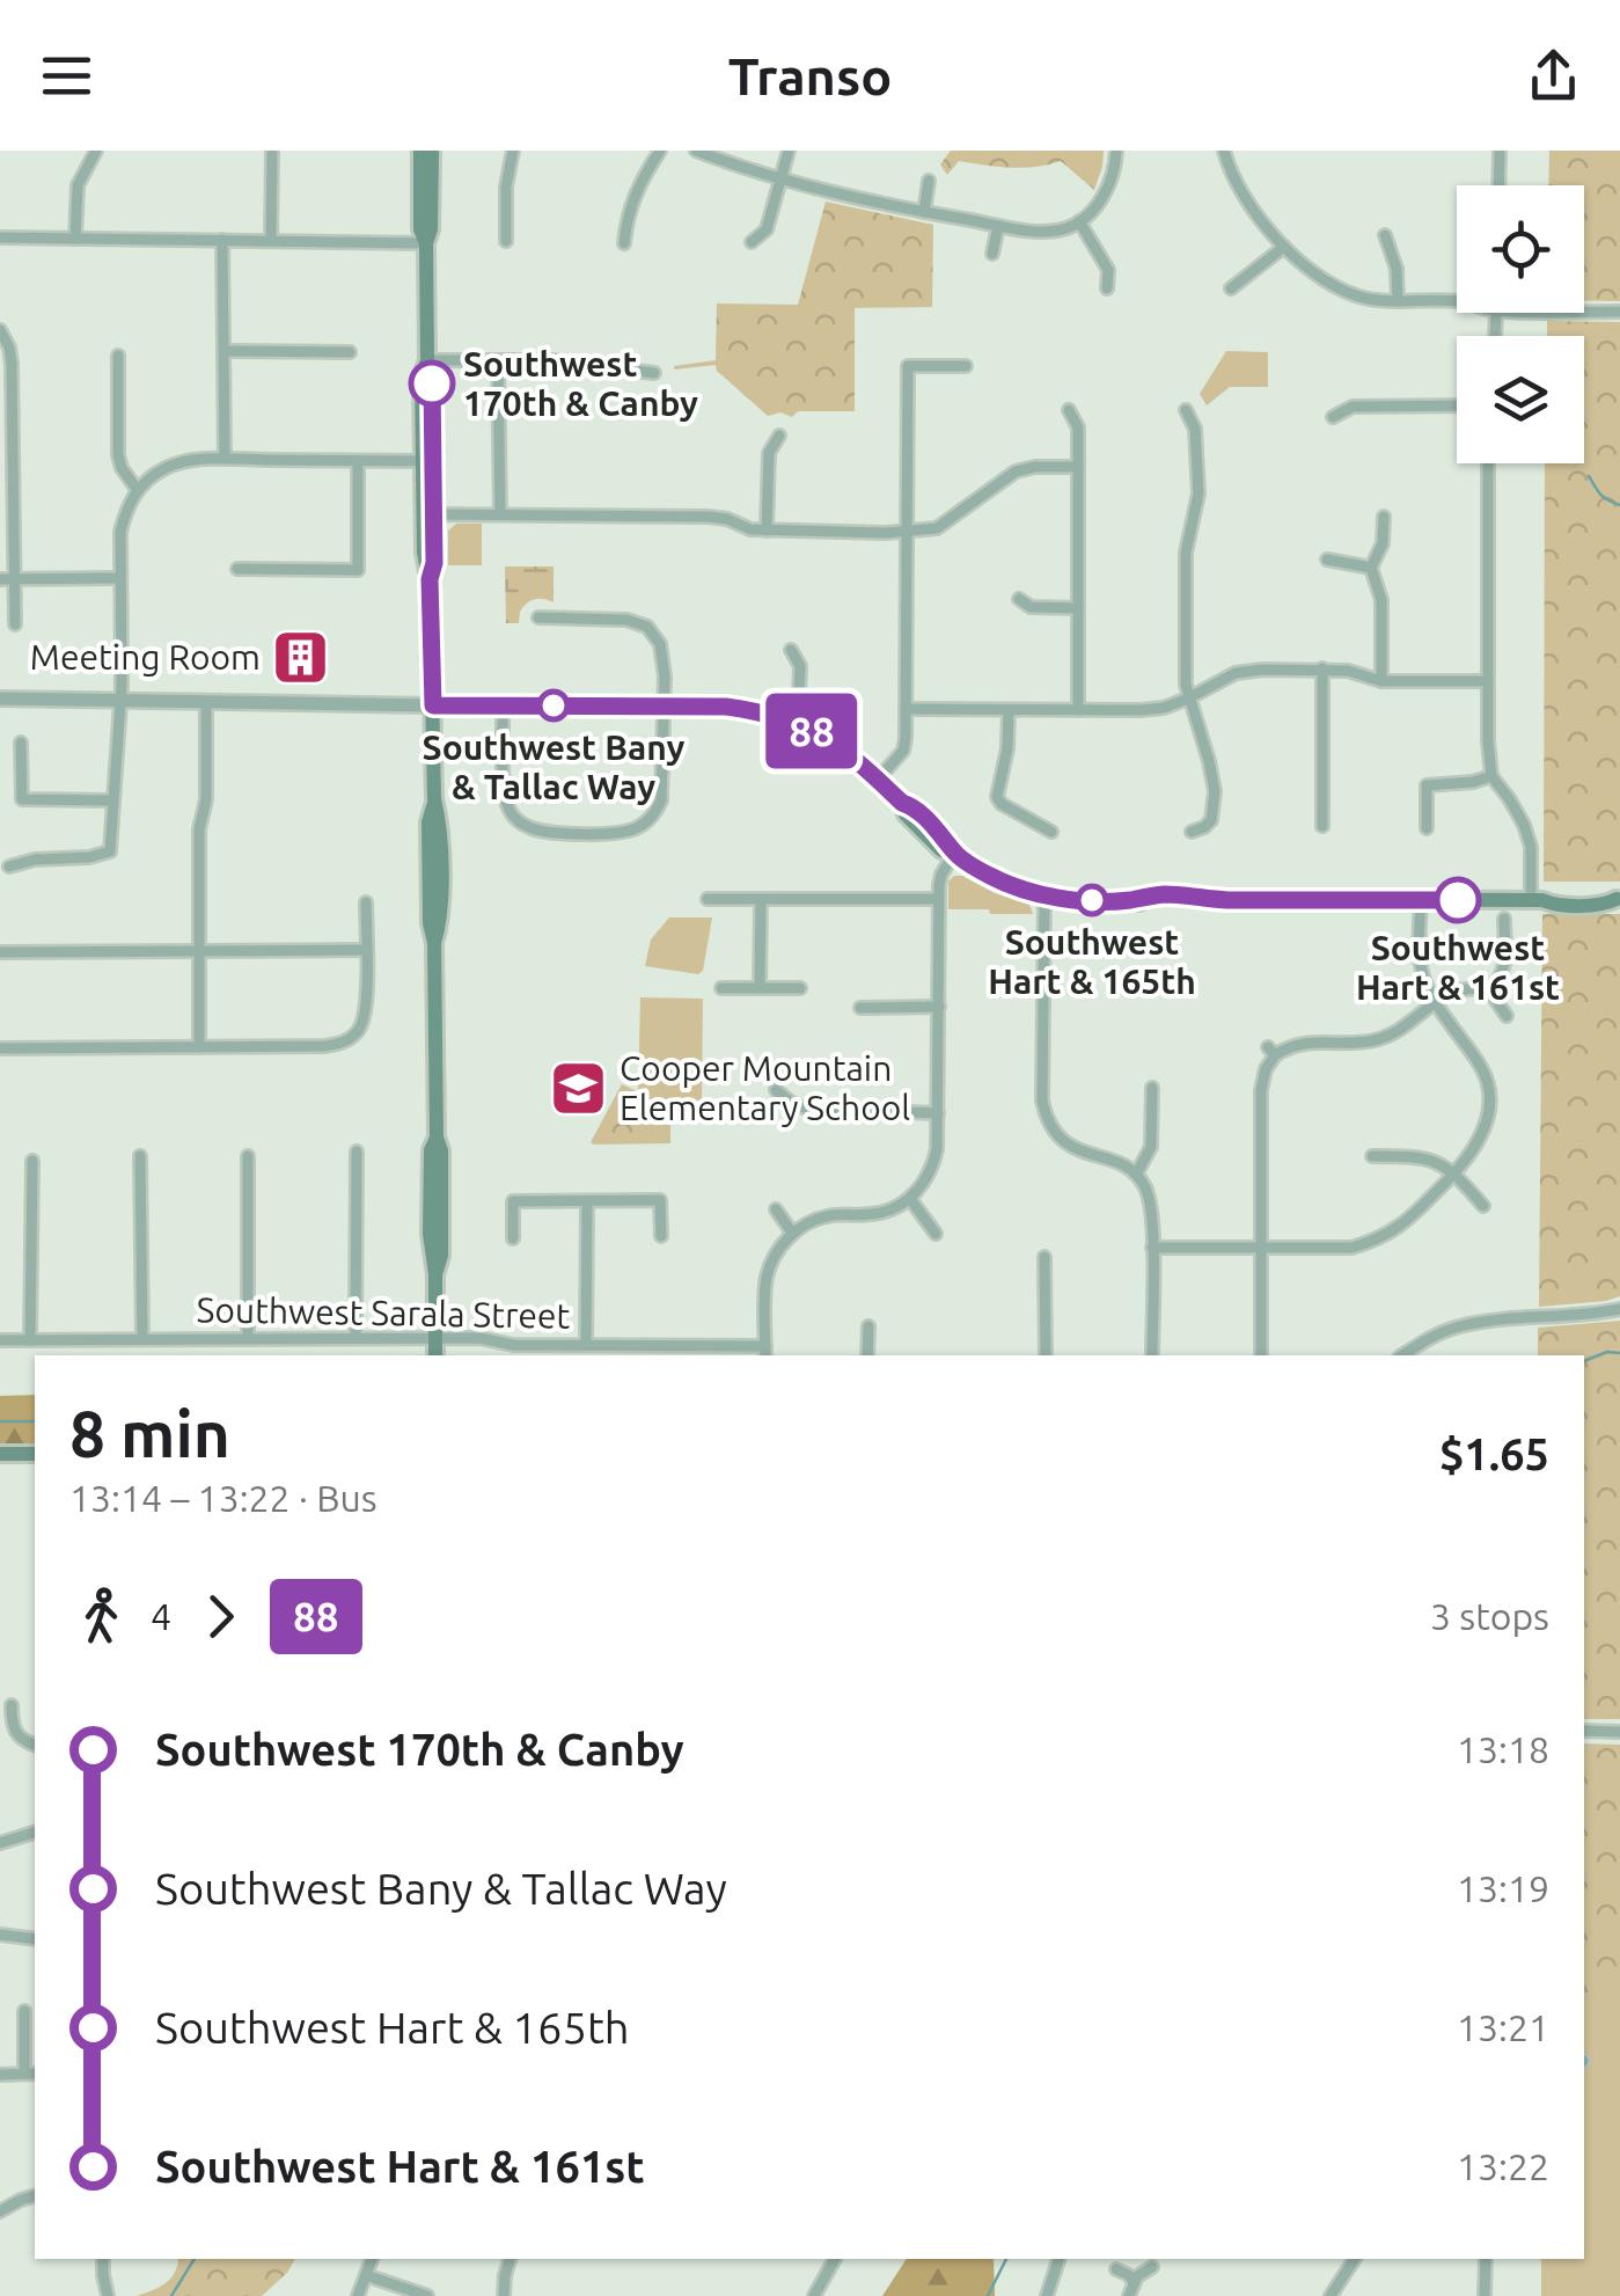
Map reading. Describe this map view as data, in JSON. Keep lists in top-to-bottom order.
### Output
{
  "streets": {
    "street": ["Southwest Sarala Street"]
  },
  "places": {
    "other": [
      "Southwest 170th & Canby",
      "Southwest Bany & Tallac Way",
      "Southwest Hart & 165th",
      "Southwest Hart & 161st"
    ],
    "building": ["Meeting Room"],
    "school or university": ["Cooper Mountain Elementary School"]
  },
  "lines": ["bus line 88"],
  "page": {
    "header": "Transo",
    "on_map": "88",
    "heading": ["8 min", "13:14 – 13:22 · Bus", "$1.65"],
    "legs": ["4", "88", "3 stops"],
    "list": [
      {
        "name": "Southwest 170th & Canby",
        "value": "13:18"
      },
      {
        "name": "Southwest Bany & Tallac Way",
        "value": "13:19"
      },
      {
        "name": "Southwest Hart & 165th",
        "value": "13:21"
      },
      {
        "name": "Southwest Hart & 161st",
        "value": "13:22"
      }
    ]
  }
}
